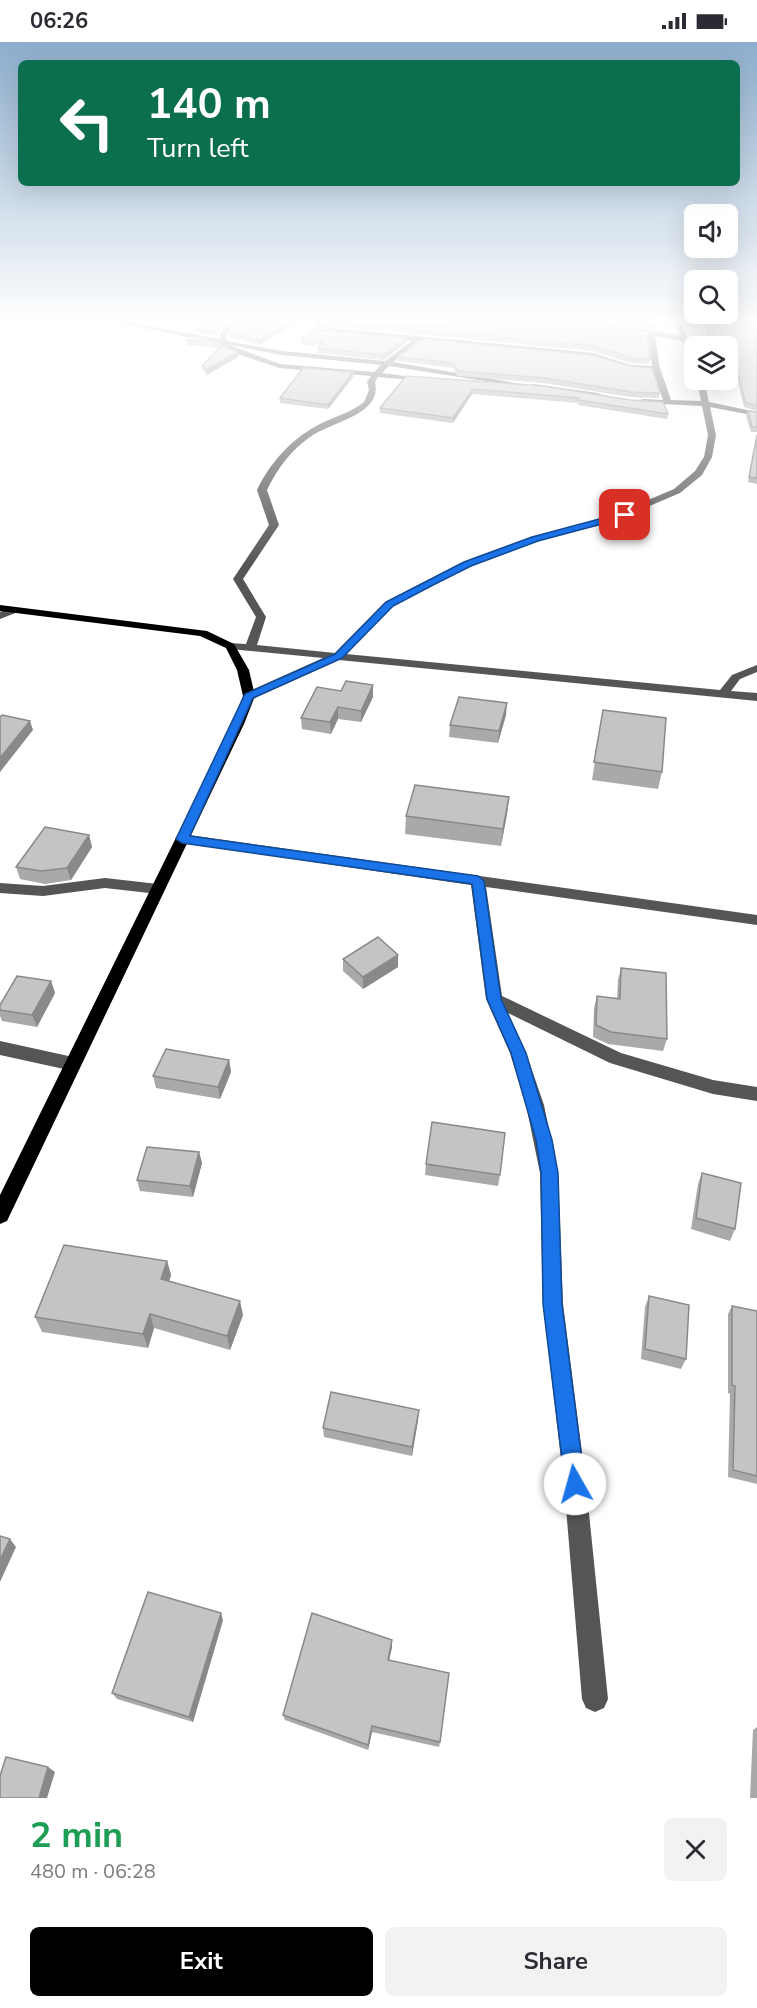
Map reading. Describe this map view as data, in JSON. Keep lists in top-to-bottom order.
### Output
{
  "page": {
    "status": "06:26",
    "turn": ["140 m", "Turn left"],
    "heading": ["2 min", "480 m · 06:28"],
    "buttons": ["Exit", "Share"]
  }
}
